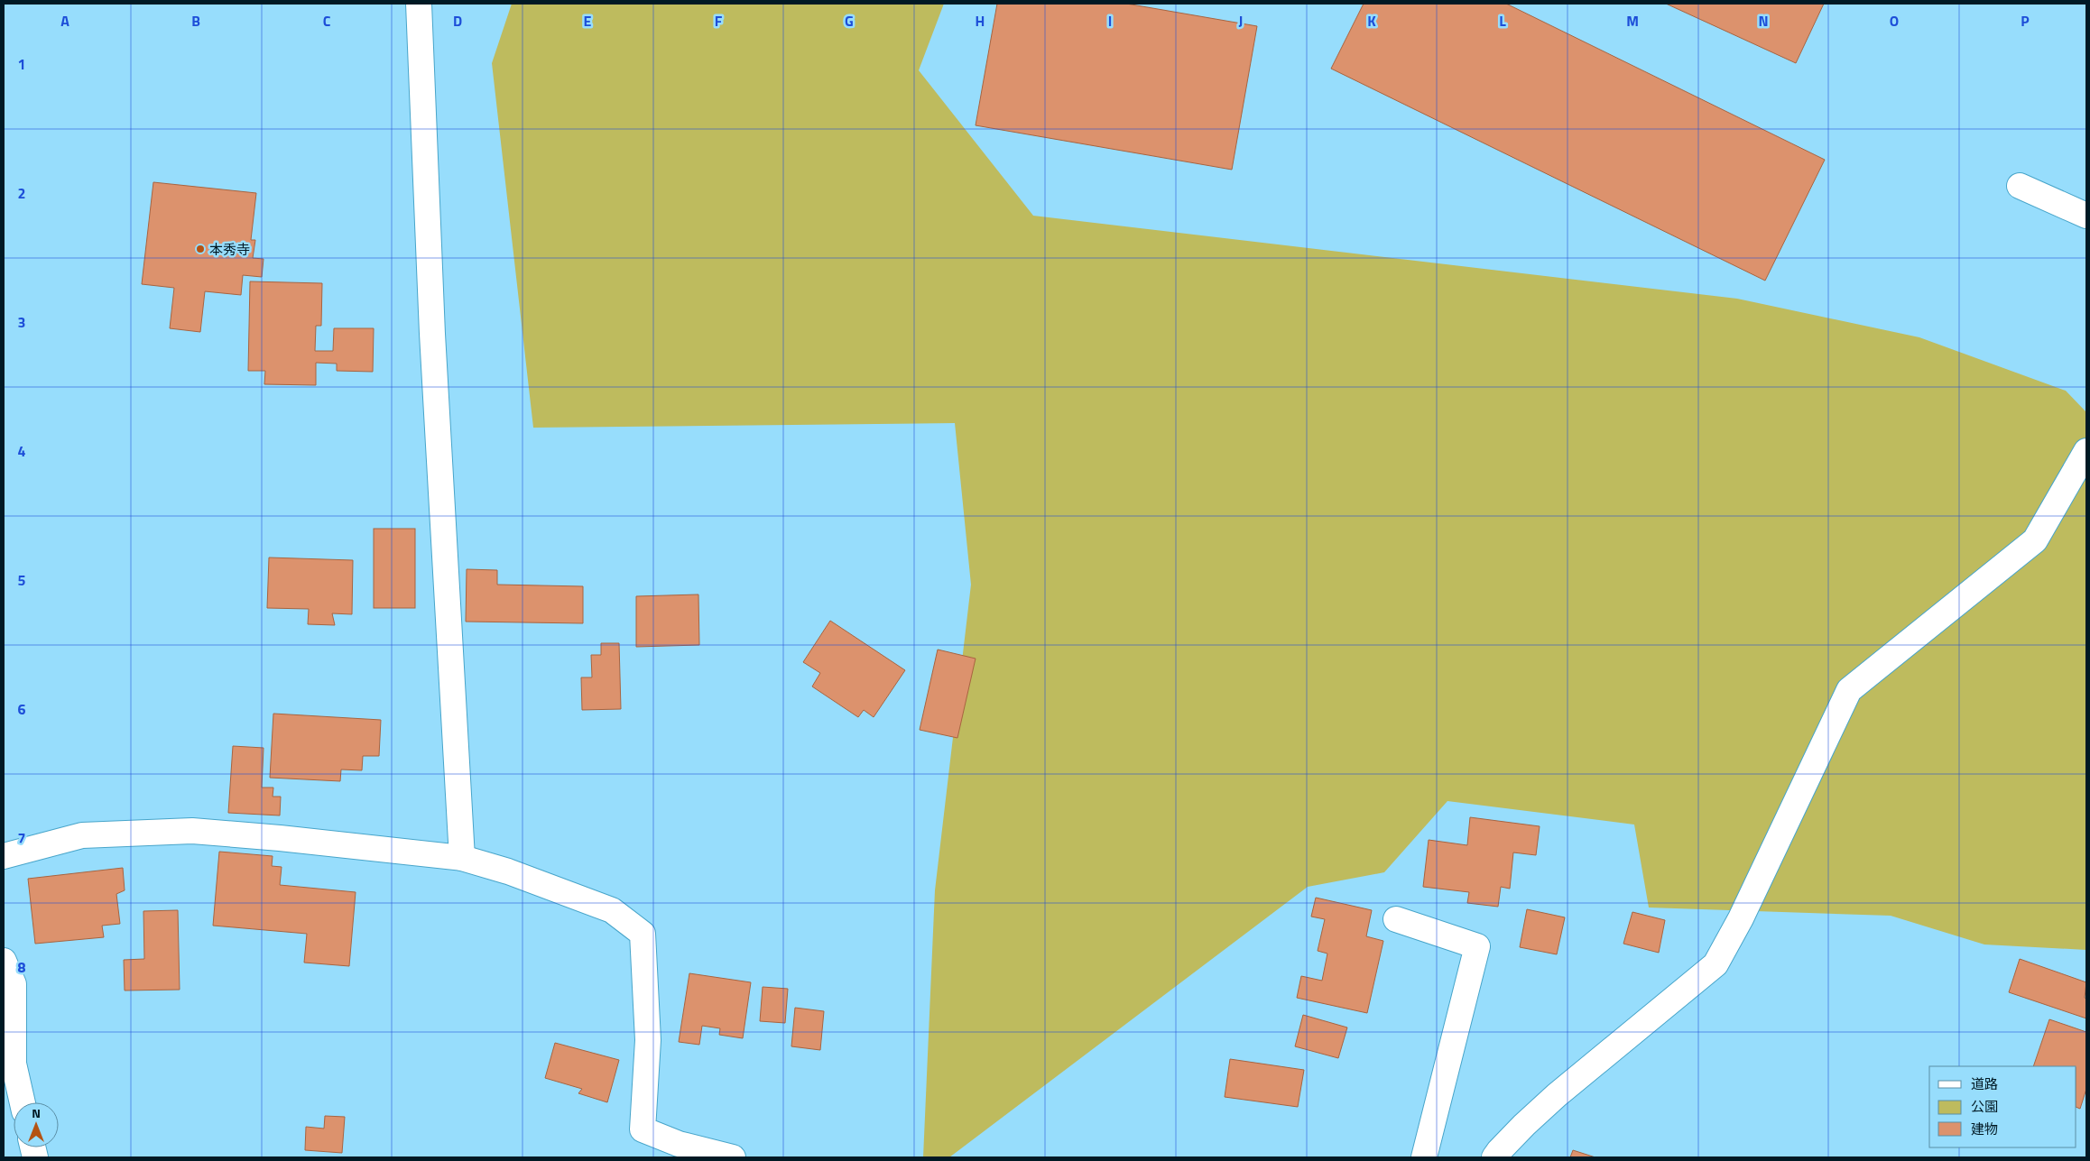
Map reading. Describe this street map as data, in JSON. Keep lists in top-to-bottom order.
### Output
{
  "places": ["本秀寺"],
  "legend": ["道路", "公園", "建物"],
  "north": "top",
  "grid": {
    "columns": [
      "A",
      "B",
      "C",
      "D",
      "E",
      "F",
      "G",
      "H",
      "I",
      "J",
      "K",
      "L",
      "M",
      "N",
      "O",
      "P"
    ],
    "rows": [
      "1",
      "2",
      "3",
      "4",
      "5",
      "6",
      "7",
      "8"
    ]
  }
}
